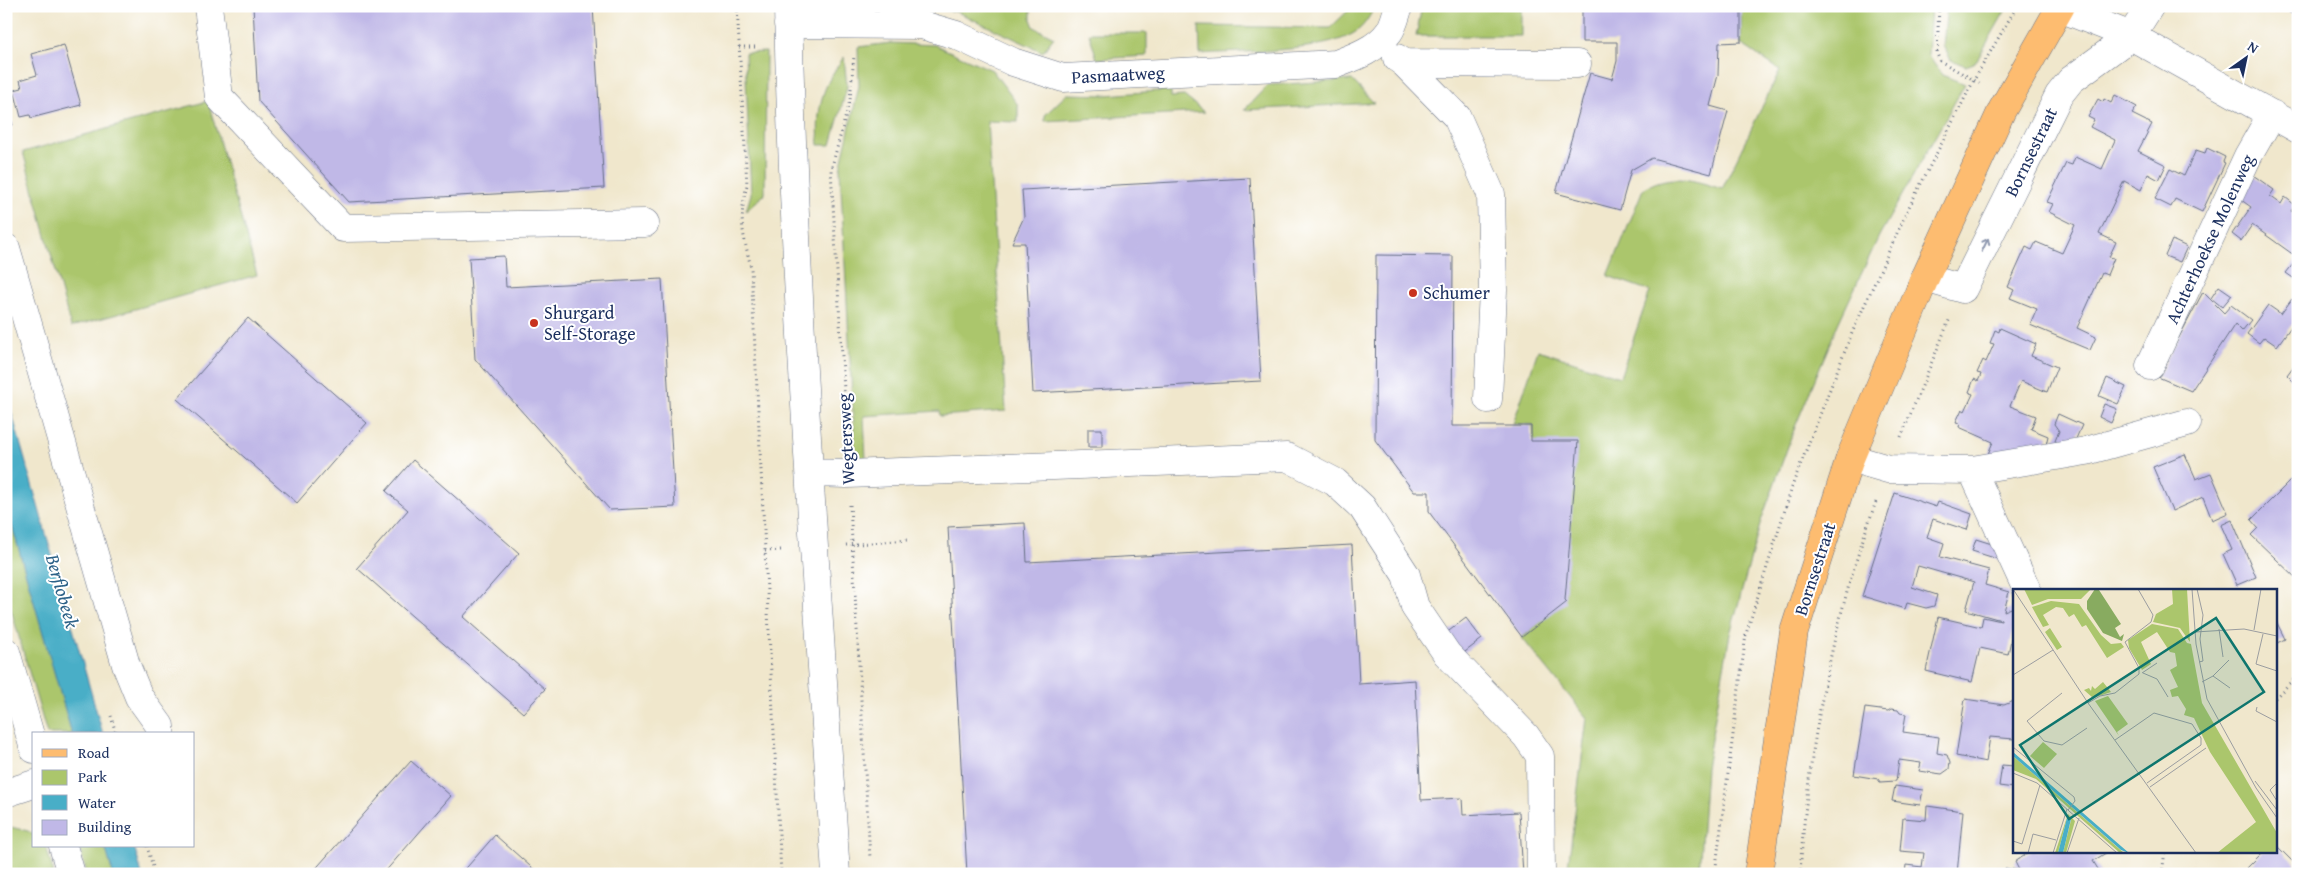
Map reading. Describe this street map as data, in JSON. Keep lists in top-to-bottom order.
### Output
{
  "streets": {
    "main road": ["Bornsestraat"],
    "street": ["Pasmaatweg", "Achterhoekse Molenweg"],
    "path": ["Wegtersweg"]
  },
  "crossings": [
    ["Pasmaatweg", "Wegtersweg"]
  ],
  "water": ["Berflobeek"],
  "places": ["Schumer", "Shurgard Self-Storage"],
  "legend": [
    "Road",
    "Park",
    "Water",
    "Building"
  ],
  "north": "top right"
}
